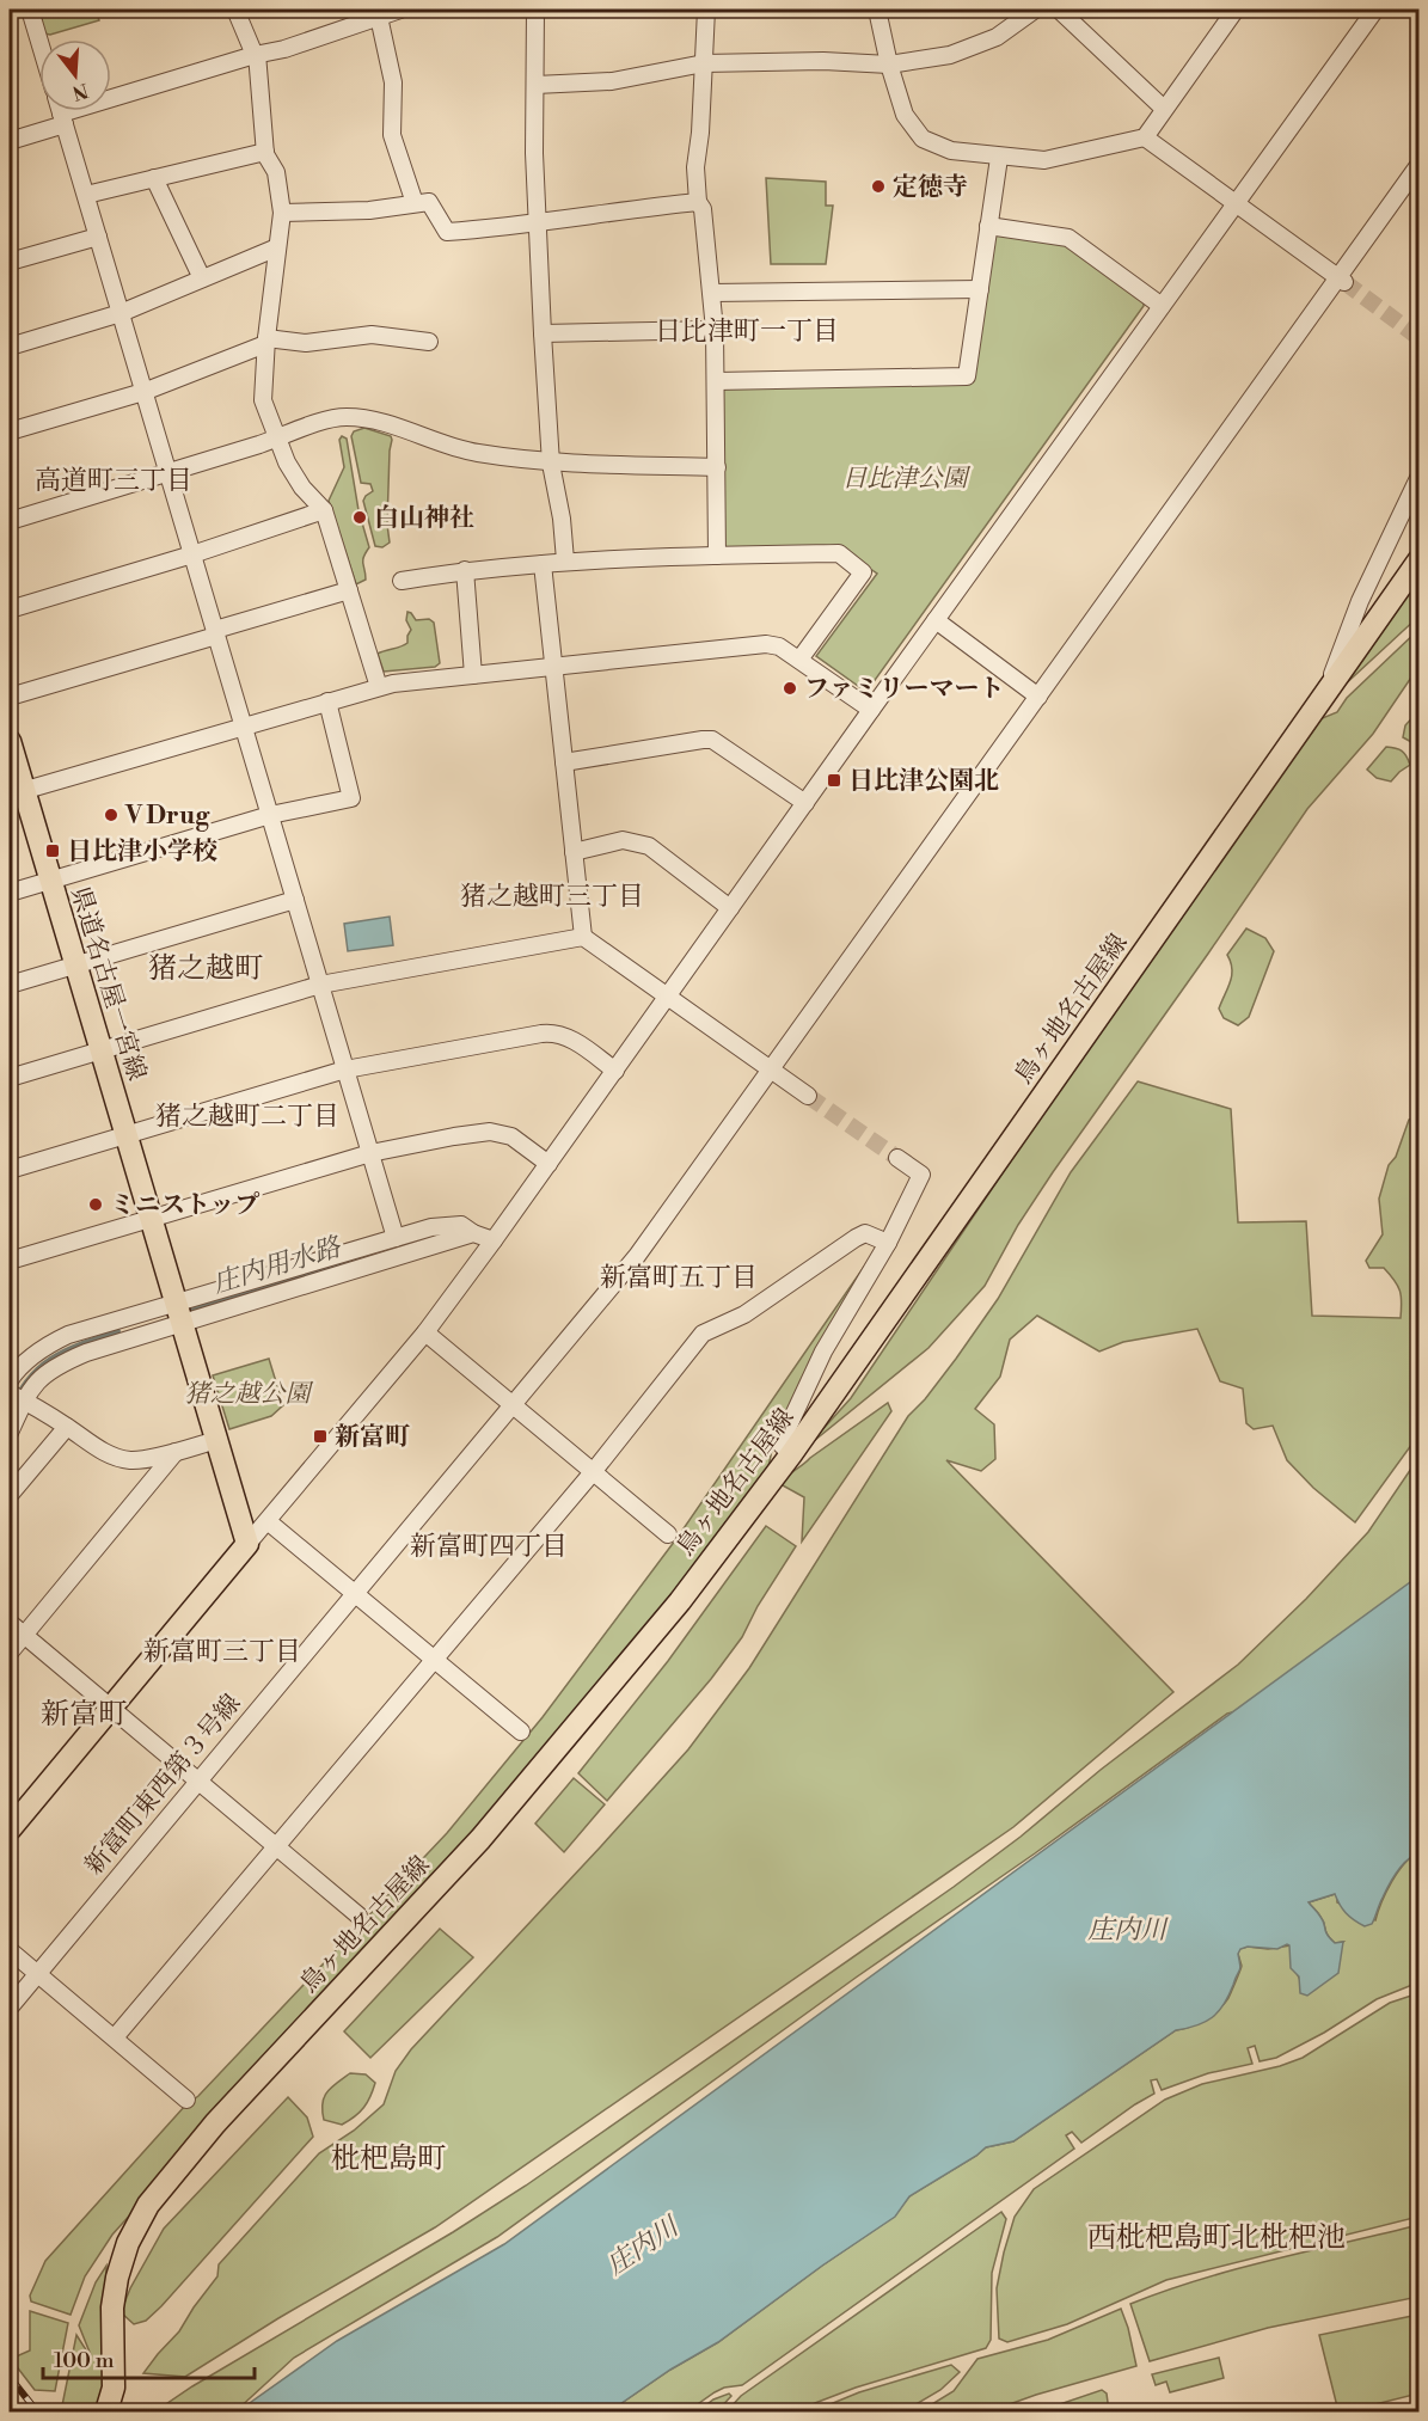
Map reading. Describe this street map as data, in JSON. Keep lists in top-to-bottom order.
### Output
{
  "streets": {
    "main road": ["県道名古屋一宮線", "鳥ヶ地名古屋線"],
    "street": ["新富町東西第３号線"]
  },
  "districts": [
    "日比津町一丁目",
    "高道町三丁目",
    "猪之越町三丁目",
    "猪之越町",
    "猪之越町二丁目",
    "新富町五丁目",
    "新富町四丁目",
    "新富町三丁目",
    "新富町",
    "枇杷島町",
    "西枇杷島町北枇杷池"
  ],
  "water": ["庄内用水路", "庄内川"],
  "parks": ["日比津公園", "猪之越公園"],
  "places": {
    "other": [
      "定徳寺",
      "白山神社",
      "ファミリーマート",
      "V Drug",
      "ミニストップ"
    ],
    "transit": ["日比津公園北", "日比津小学校", "新富町"]
  },
  "scale_bar": "100 m",
  "north": "bottom"
}
